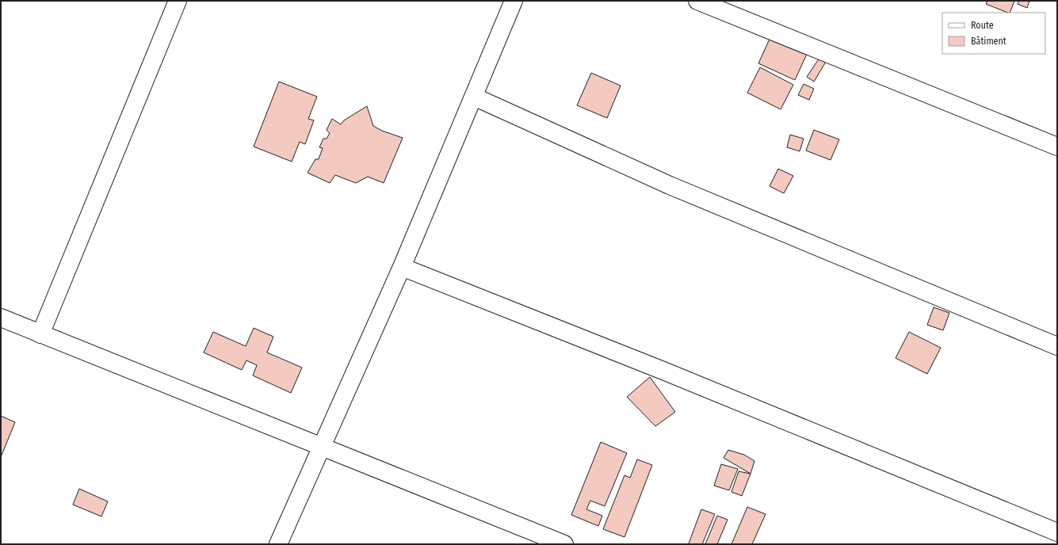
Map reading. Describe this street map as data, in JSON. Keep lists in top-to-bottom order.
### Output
{
  "legend": ["Route", "Bâtiment"]
}
